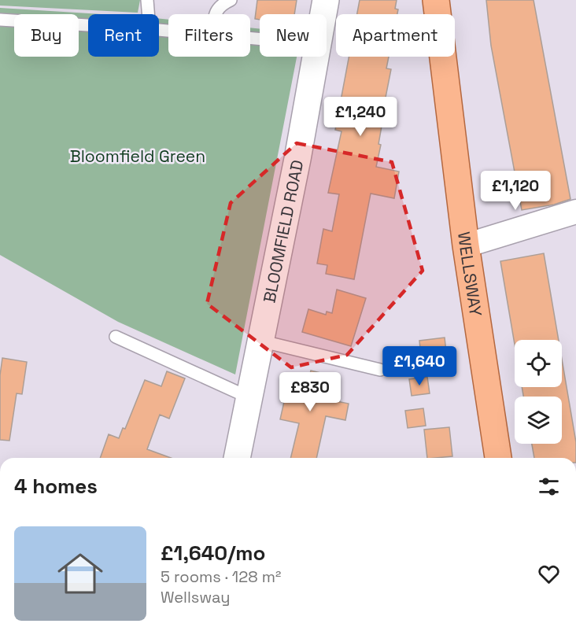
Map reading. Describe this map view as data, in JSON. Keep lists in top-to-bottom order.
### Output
{
  "streets": {
    "main road": ["WELLSWAY"],
    "street": ["BLOOMFIELD ROAD"]
  },
  "parks": ["Bloomfield Green"],
  "page": {
    "chip": [
      "Buy",
      "Rent",
      "Filters",
      "New",
      "Apartment"
    ],
    "price": [
      "£1,240",
      "£1,120",
      "£1,640",
      "£830"
    ],
    "heading": "4 homes",
    "list": [
      {
        "name": "£1,640/mo",
        "note": "5 rooms · 128 m² · Wellsway"
      }
    ]
  }
}
